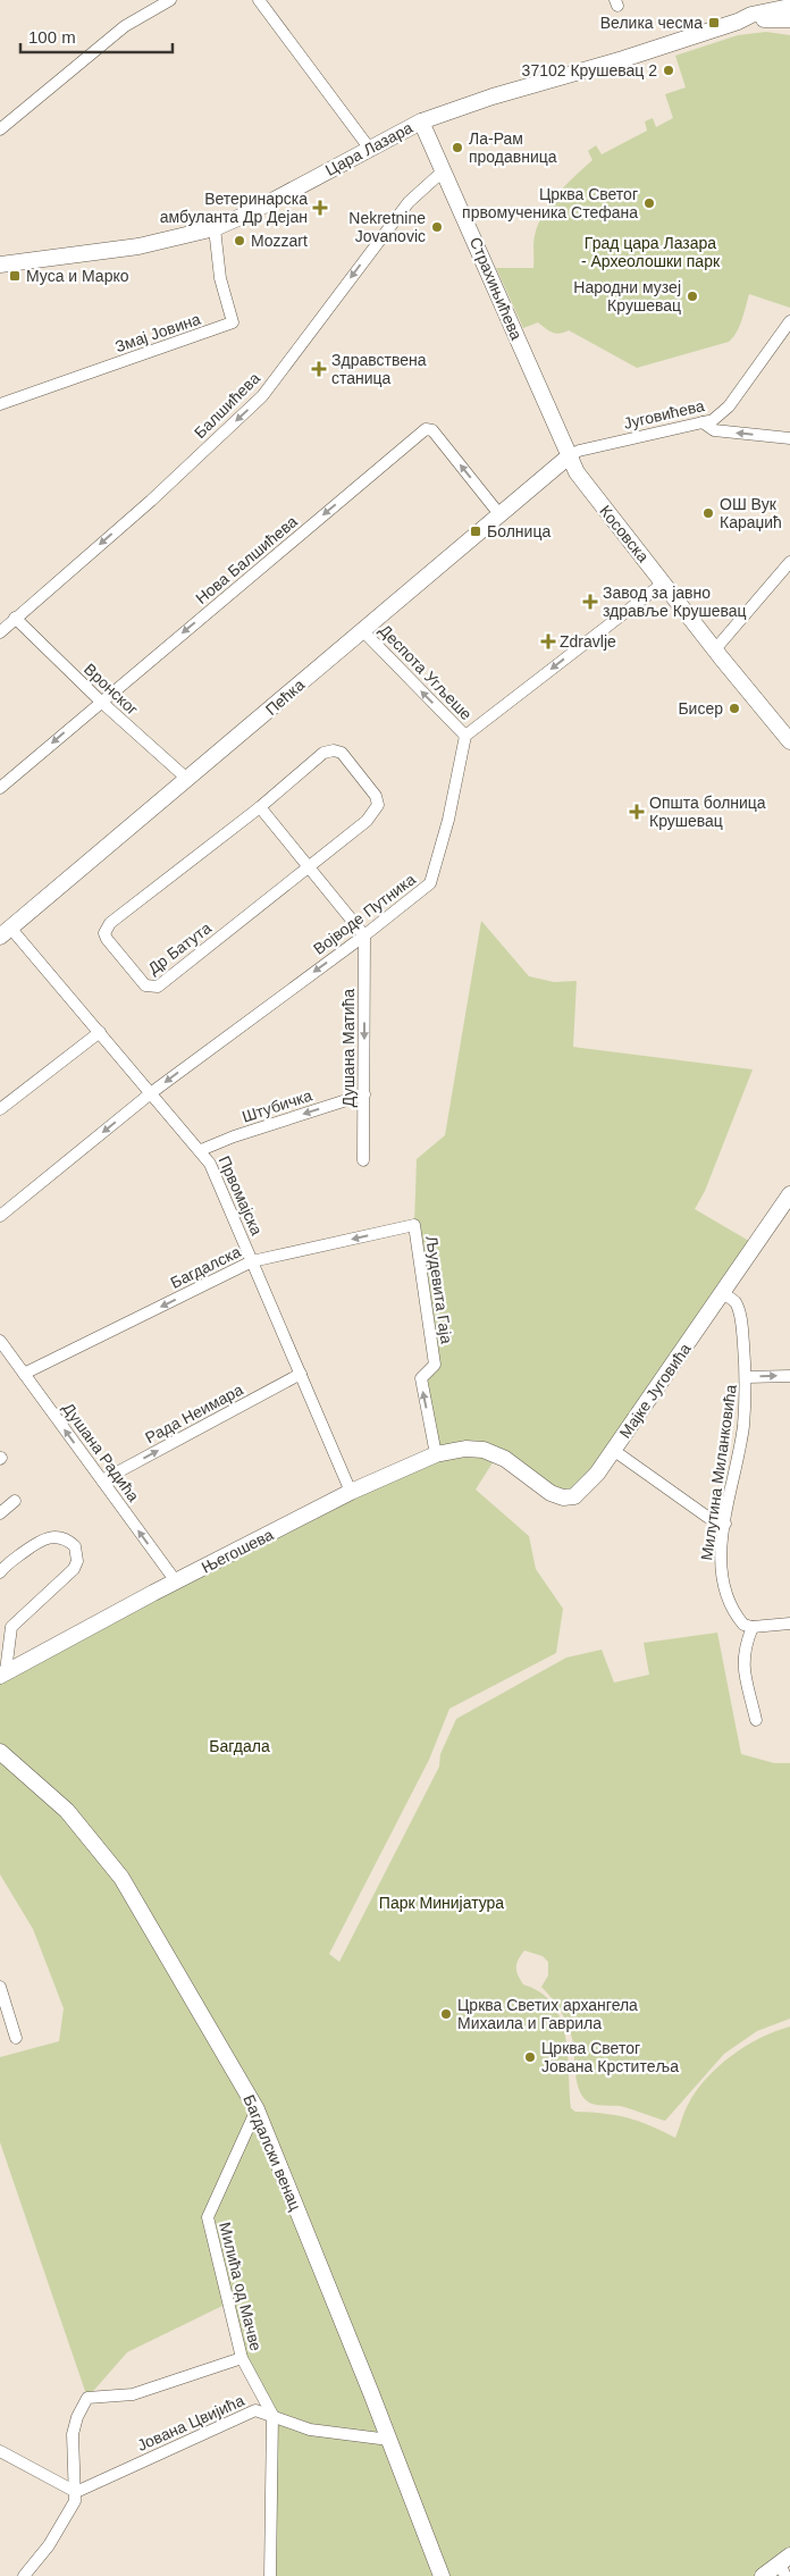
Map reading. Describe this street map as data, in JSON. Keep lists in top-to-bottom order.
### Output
{
  "streets": {
    "street": [
      "Цара Лазара",
      "Страхињићева",
      "Змај Јовина",
      "Балшићева",
      "Југовићева",
      "Косовска",
      "Нова Балшићева",
      "Деспота Угљеше",
      "Вронског",
      "Пећка",
      "Војводе Путника",
      "Др Батута",
      "Душана Матића",
      "Штубичка",
      "Првомајска",
      "Багдалска",
      "Људевита Гаја",
      "Мајке Југовића",
      "Рада Неимара",
      "Душана Радића",
      "Милутина Миланковића",
      "Његошева",
      "Багдалски венац",
      "Милића од Мачве",
      "Јована Цвијића"
    ]
  },
  "crossings": [
    ["Цара Лазара", "Страхињићева"],
    ["Цара Лазара", "Змај Јовина"],
    ["Страхињићева", "Балшићева"],
    ["Страхињићева", "Југовићева"],
    ["Страхињићева", "Косовска"],
    ["Страхињићева", "Пећка"],
    ["Балшићева", "Вронског"],
    ["Југовићева", "Косовска"],
    ["Југовићева", "Пећка"],
    ["Косовска", "Пећка"],
    ["Нова Балшићева", "Вронског"],
    ["Нова Балшићева", "Пећка"],
    ["Деспота Угљеше", "Пећка"],
    ["Деспота Угљеше", "Војводе Путника"],
    ["Вронског", "Пећка"],
    ["Пећка", "Првомајска"],
    ["Војводе Путника", "Душана Матића"],
    ["Војводе Путника", "Првомајска"],
    ["Душана Матића", "Штубичка"],
    ["Штубичка", "Првомајска"],
    ["Првомајска", "Багдалска"],
    ["Првомајска", "Рада Неимара"],
    ["Првомајска", "Његошева"],
    ["Багдалска", "Људевита Гаја"],
    ["Багдалска", "Душана Радића"],
    ["Људевита Гаја", "Његошева"],
    ["Мајке Југовића", "Милутина Миланковића"],
    ["Мајке Југовића", "Његошева"],
    ["Рада Неимара", "Душана Радића"],
    ["Душана Радића", "Његошева"],
    ["Багдалски венац", "Милића од Мачве"],
    ["Багдалски венац", "Јована Цвијића"],
    ["Милића од Мачве", "Јована Цвијића"]
  ],
  "one_way": [
    "Балшићева",
    "Нова Балшићева",
    "Деспота Угљеше",
    "Војводе Путника",
    "Душана Матића",
    "Штубичка",
    "Багдалска",
    "Људевита Гаја",
    "Рада Неимара",
    "Душана Радића"
  ],
  "parks": ["Град цара Лазара - Археолошки парк", "Багдала", "Парк Минијатура"],
  "places": {
    "transit": ["Велика чесма", "Муса и Марко", "Болница"],
    "other": [
      "37102 Крушевац 2",
      "Ла-Рам продавница",
      "Црква Светог првомученика Стефана",
      "Nekretnine Jovanovic",
      "Mozzart",
      "Народни музеј Крушевац",
      "ОШ Вук Караџић",
      "Бисер",
      "Црква Светих архангела Михаила и Гаврила",
      "Црква Светог Јована Крститеља"
    ],
    "health": [
      "Ветеринарска амбуланта Др Дејан",
      "Здравствена станица",
      "Завод за јавно здравље Крушевац",
      "Zdravlje",
      "Општа болница Крушевац"
    ]
  },
  "scale_bar": "100 m"
}
